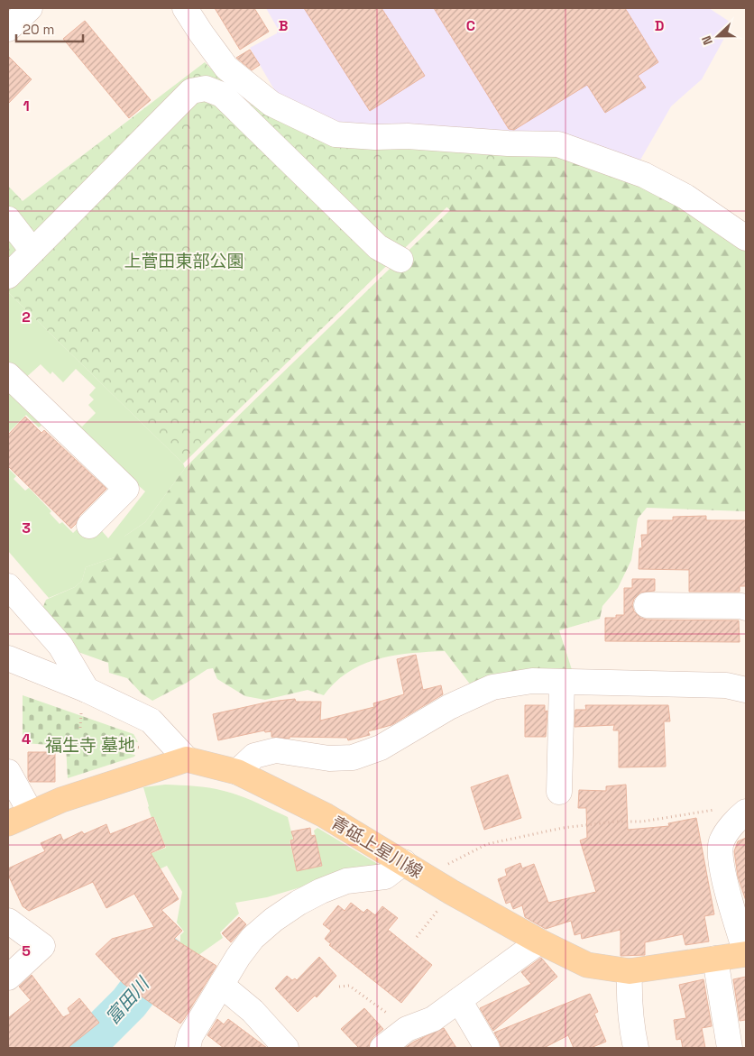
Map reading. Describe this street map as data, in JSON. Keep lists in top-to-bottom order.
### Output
{
  "streets": {
    "main road": ["青砥上星川線"]
  },
  "water": ["富田川"],
  "parks": ["上菅田東部公園", "福生寺 墓地"],
  "scale_bar": "20 m",
  "north": "left",
  "grid": {
    "columns": ["B", "C", "D"],
    "rows": [
      "1",
      "2",
      "3",
      "4",
      "5"
    ]
  }
}
